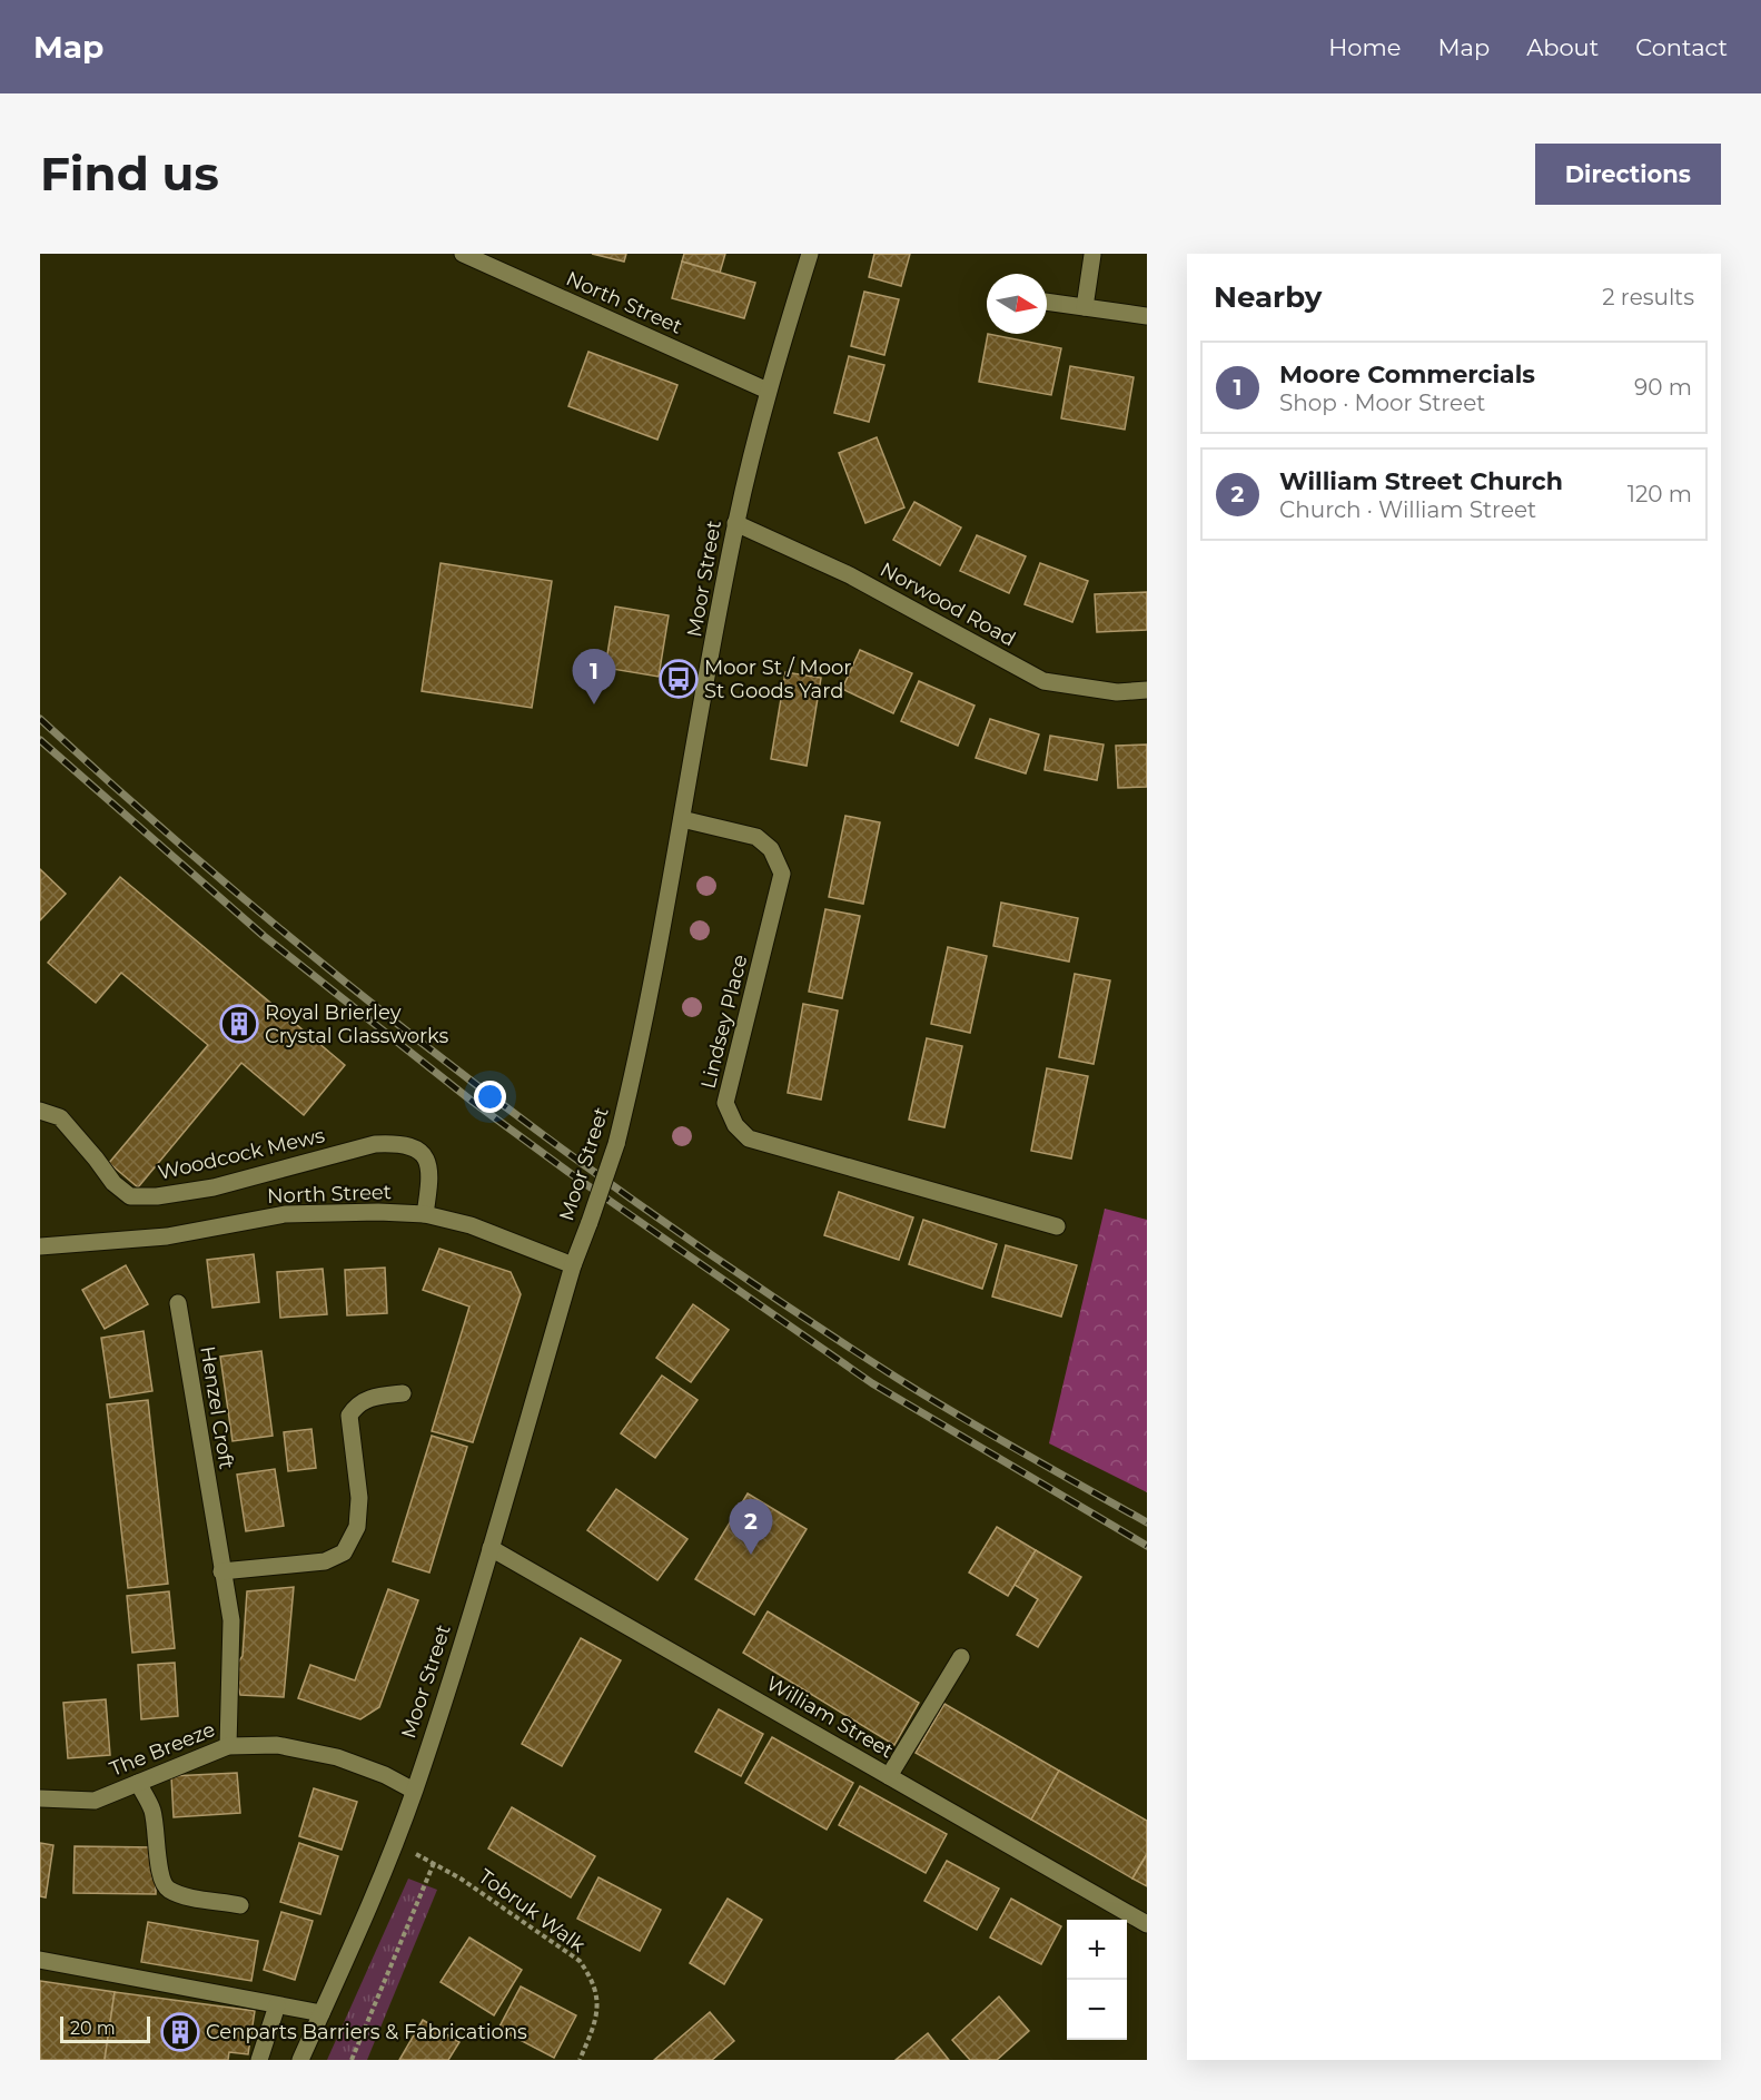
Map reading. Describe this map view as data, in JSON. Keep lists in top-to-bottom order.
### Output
{
  "streets": {
    "street": [
      "North Street",
      "Moor Street",
      "Norwood Road",
      "Lindsey Place",
      "Woodcock Mews",
      "Henzel Croft",
      "William Street",
      "The Breeze"
    ],
    "path": ["Tobruk Walk"]
  },
  "crossings": [
    ["North Street", "Moor Street"],
    ["North Street", "Woodcock Mews"],
    ["Moor Street", "Norwood Road"],
    ["Moor Street", "Lindsey Place"],
    ["Moor Street", "William Street"],
    ["Moor Street", "The Breeze"],
    ["Henzel Croft", "The Breeze"]
  ],
  "places": {
    "bus stop": ["Moor St / Moor St Goods Yard"],
    "building": ["Royal Brierley Crystal Glassworks", "Cenparts Barriers & Fabrications"]
  },
  "scale_bar": "20 m",
  "north": "right",
  "page": {
    "header": "Map",
    "nav": [
      "Home",
      "Map",
      "About",
      "Contact"
    ],
    "buttons": "Directions",
    "title": "Find us",
    "heading": ["Nearby", "2 results"],
    "list": [
      {
        "mark": "1",
        "name": "Moore Commercials",
        "note": "Shop · Moor Street",
        "value": "90 m"
      },
      {
        "mark": "2",
        "name": "William Street Church",
        "note": "Church · William Street",
        "value": "120 m"
      }
    ],
    "pins": ["1", "2"],
    "map_buttons": ["+", "−"],
    "scale": "20 m"
  }
}
